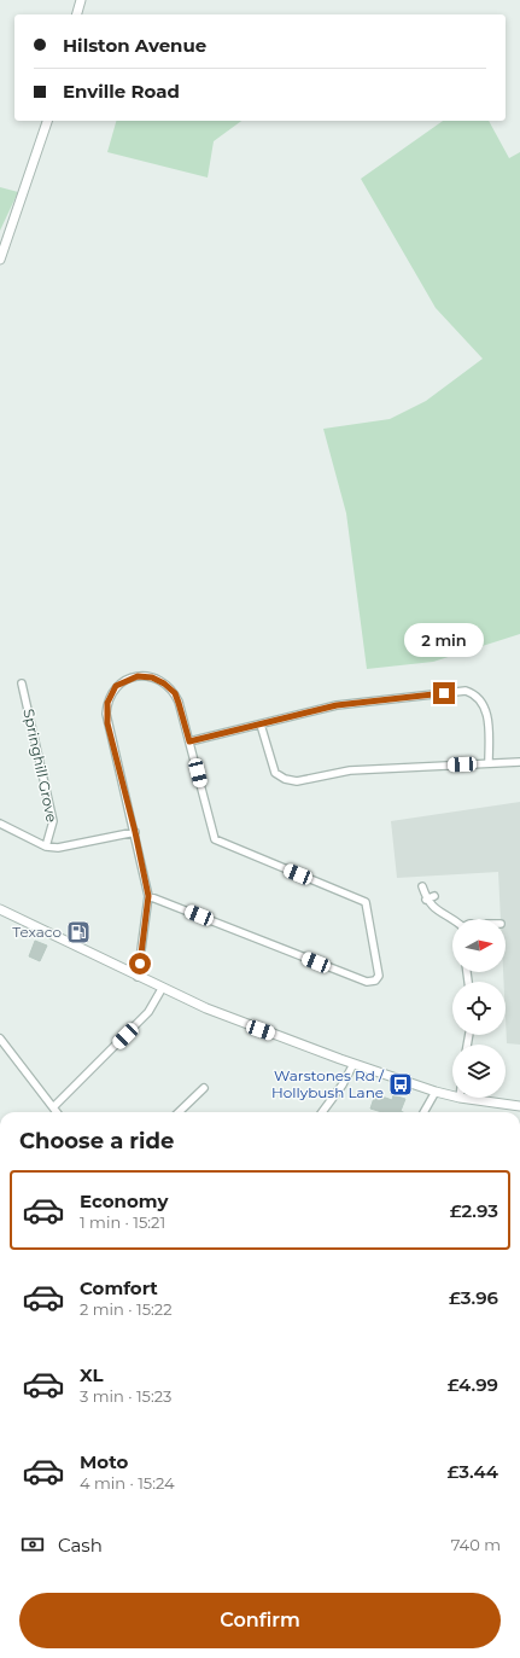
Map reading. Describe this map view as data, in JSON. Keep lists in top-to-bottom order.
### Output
{
  "streets": {
    "street": ["Springhill Grove"]
  },
  "places": {
    "fuel station": ["Texaco"],
    "bus stop": ["Warstones Rd / Hollybush Lane"]
  },
  "north": "right",
  "page": {
    "banner": ["Hilston Avenue", "Enville Road"],
    "bubble": "2 min",
    "heading": "Choose a ride",
    "list": [
      {
        "name": "Economy",
        "note": "1 min · 15:21",
        "value": "£2.93"
      },
      {
        "name": "Comfort",
        "note": "2 min · 15:22",
        "value": "£3.96"
      },
      {
        "name": "XL",
        "note": "3 min · 15:23",
        "value": "£4.99"
      },
      {
        "name": "Moto",
        "note": "4 min · 15:24",
        "value": "£3.44"
      }
    ],
    "pay": ["Cash", "740 m"],
    "buttons": "Confirm"
  }
}
